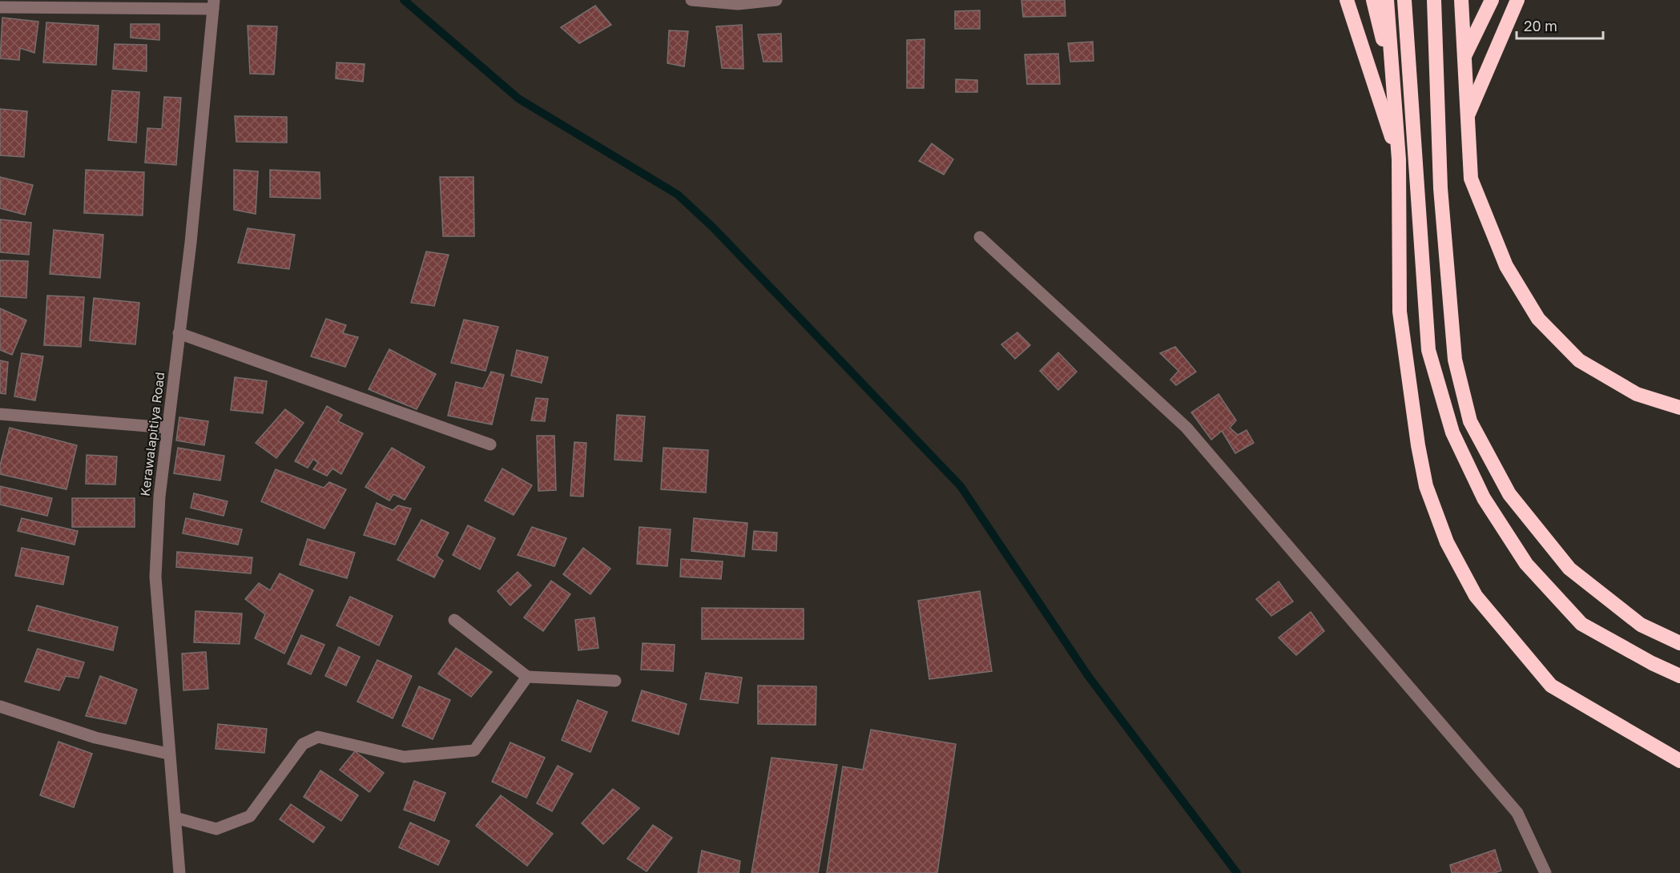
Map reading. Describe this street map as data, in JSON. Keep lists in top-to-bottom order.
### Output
{
  "streets": {
    "street": ["Kerawalapitiya Road"]
  },
  "scale_bar": "20 m"
}
